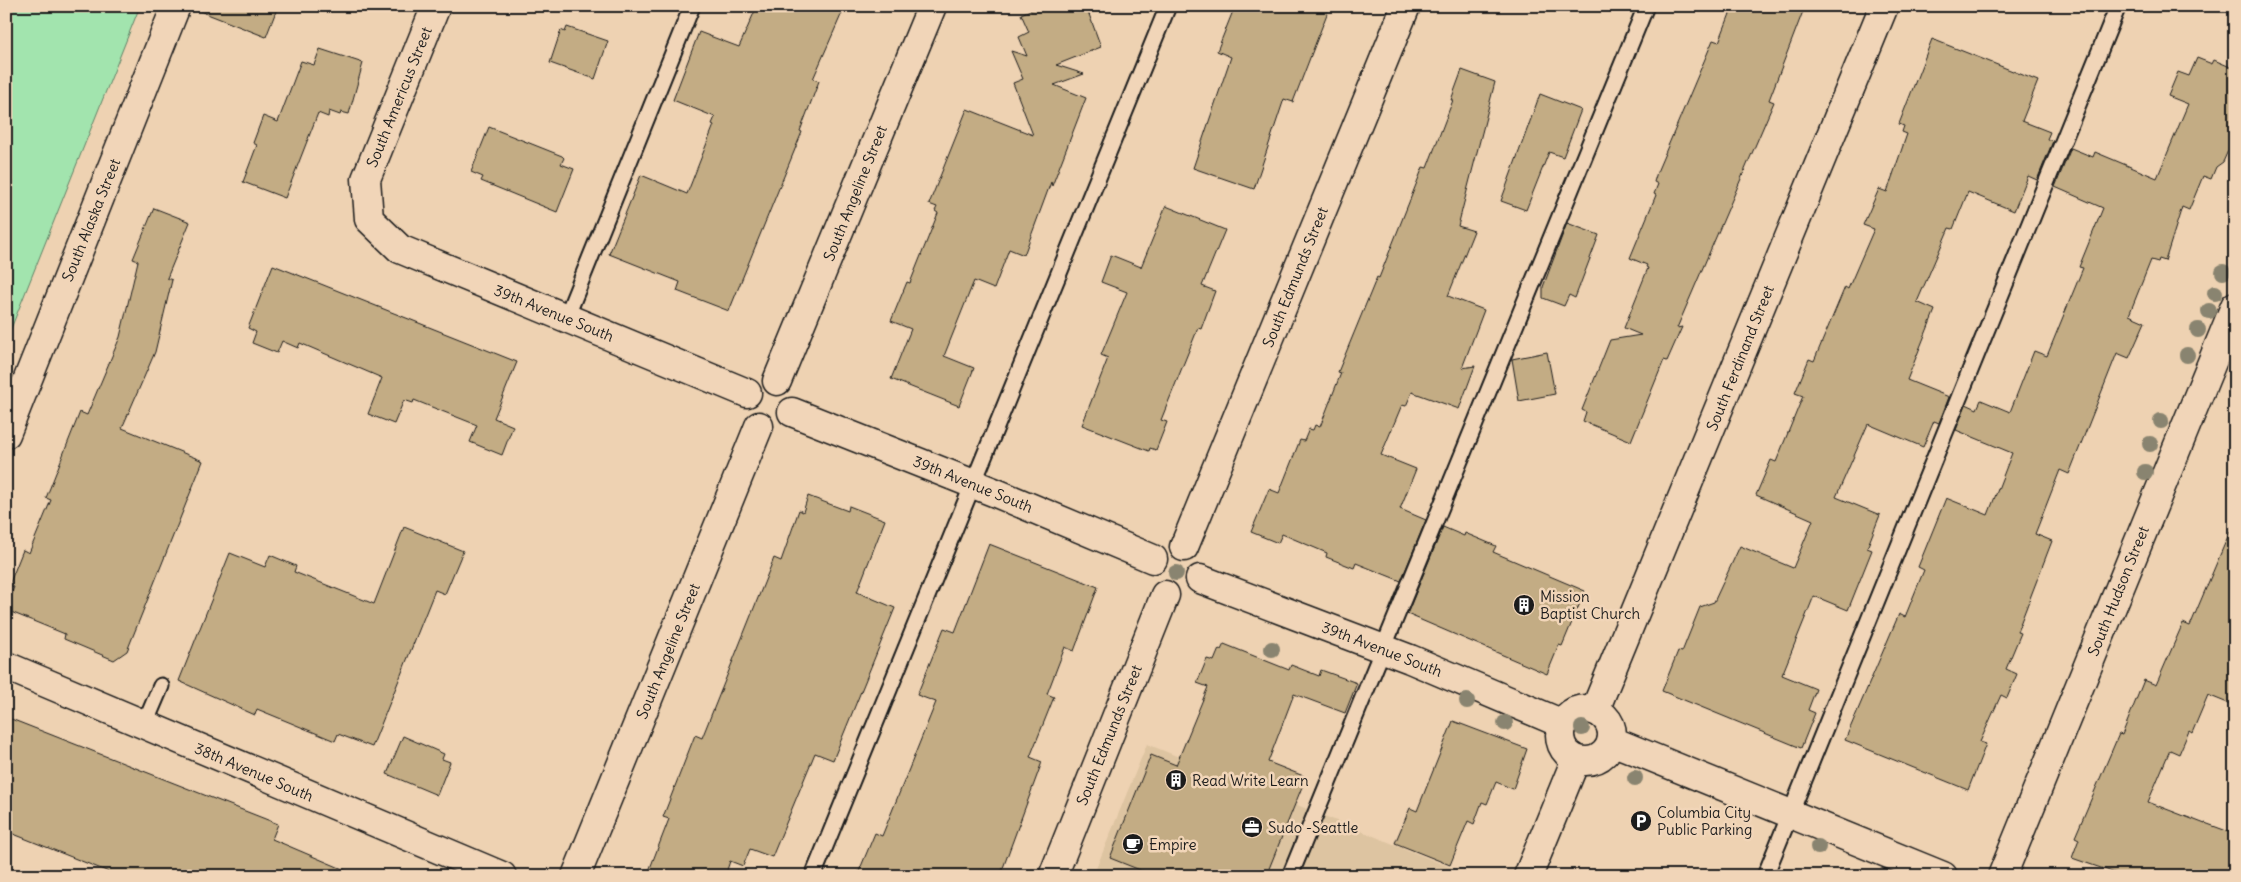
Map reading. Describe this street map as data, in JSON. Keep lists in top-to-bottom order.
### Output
{
  "streets": {
    "street": [
      "South Americus Street",
      "South Angeline Street",
      "South Alaska Street",
      "South Edmunds Street",
      "39th Avenue South",
      "South Ferdinand Street",
      "South Hudson Street",
      "38th Avenue South"
    ]
  },
  "crossings": [
    ["South Americus Street", "39th Avenue South"],
    ["South Angeline Street", "39th Avenue South"],
    ["South Edmunds Street", "39th Avenue South"],
    ["39th Avenue South", "South Ferdinand Street"]
  ],
  "places": {
    "building": ["Mission Baptist Church", "Read Write Learn"],
    "parking": ["Columbia City Public Parking"],
    "office": ["Sudo -Seattle"],
    "cafe": ["Empire"]
  }
}
